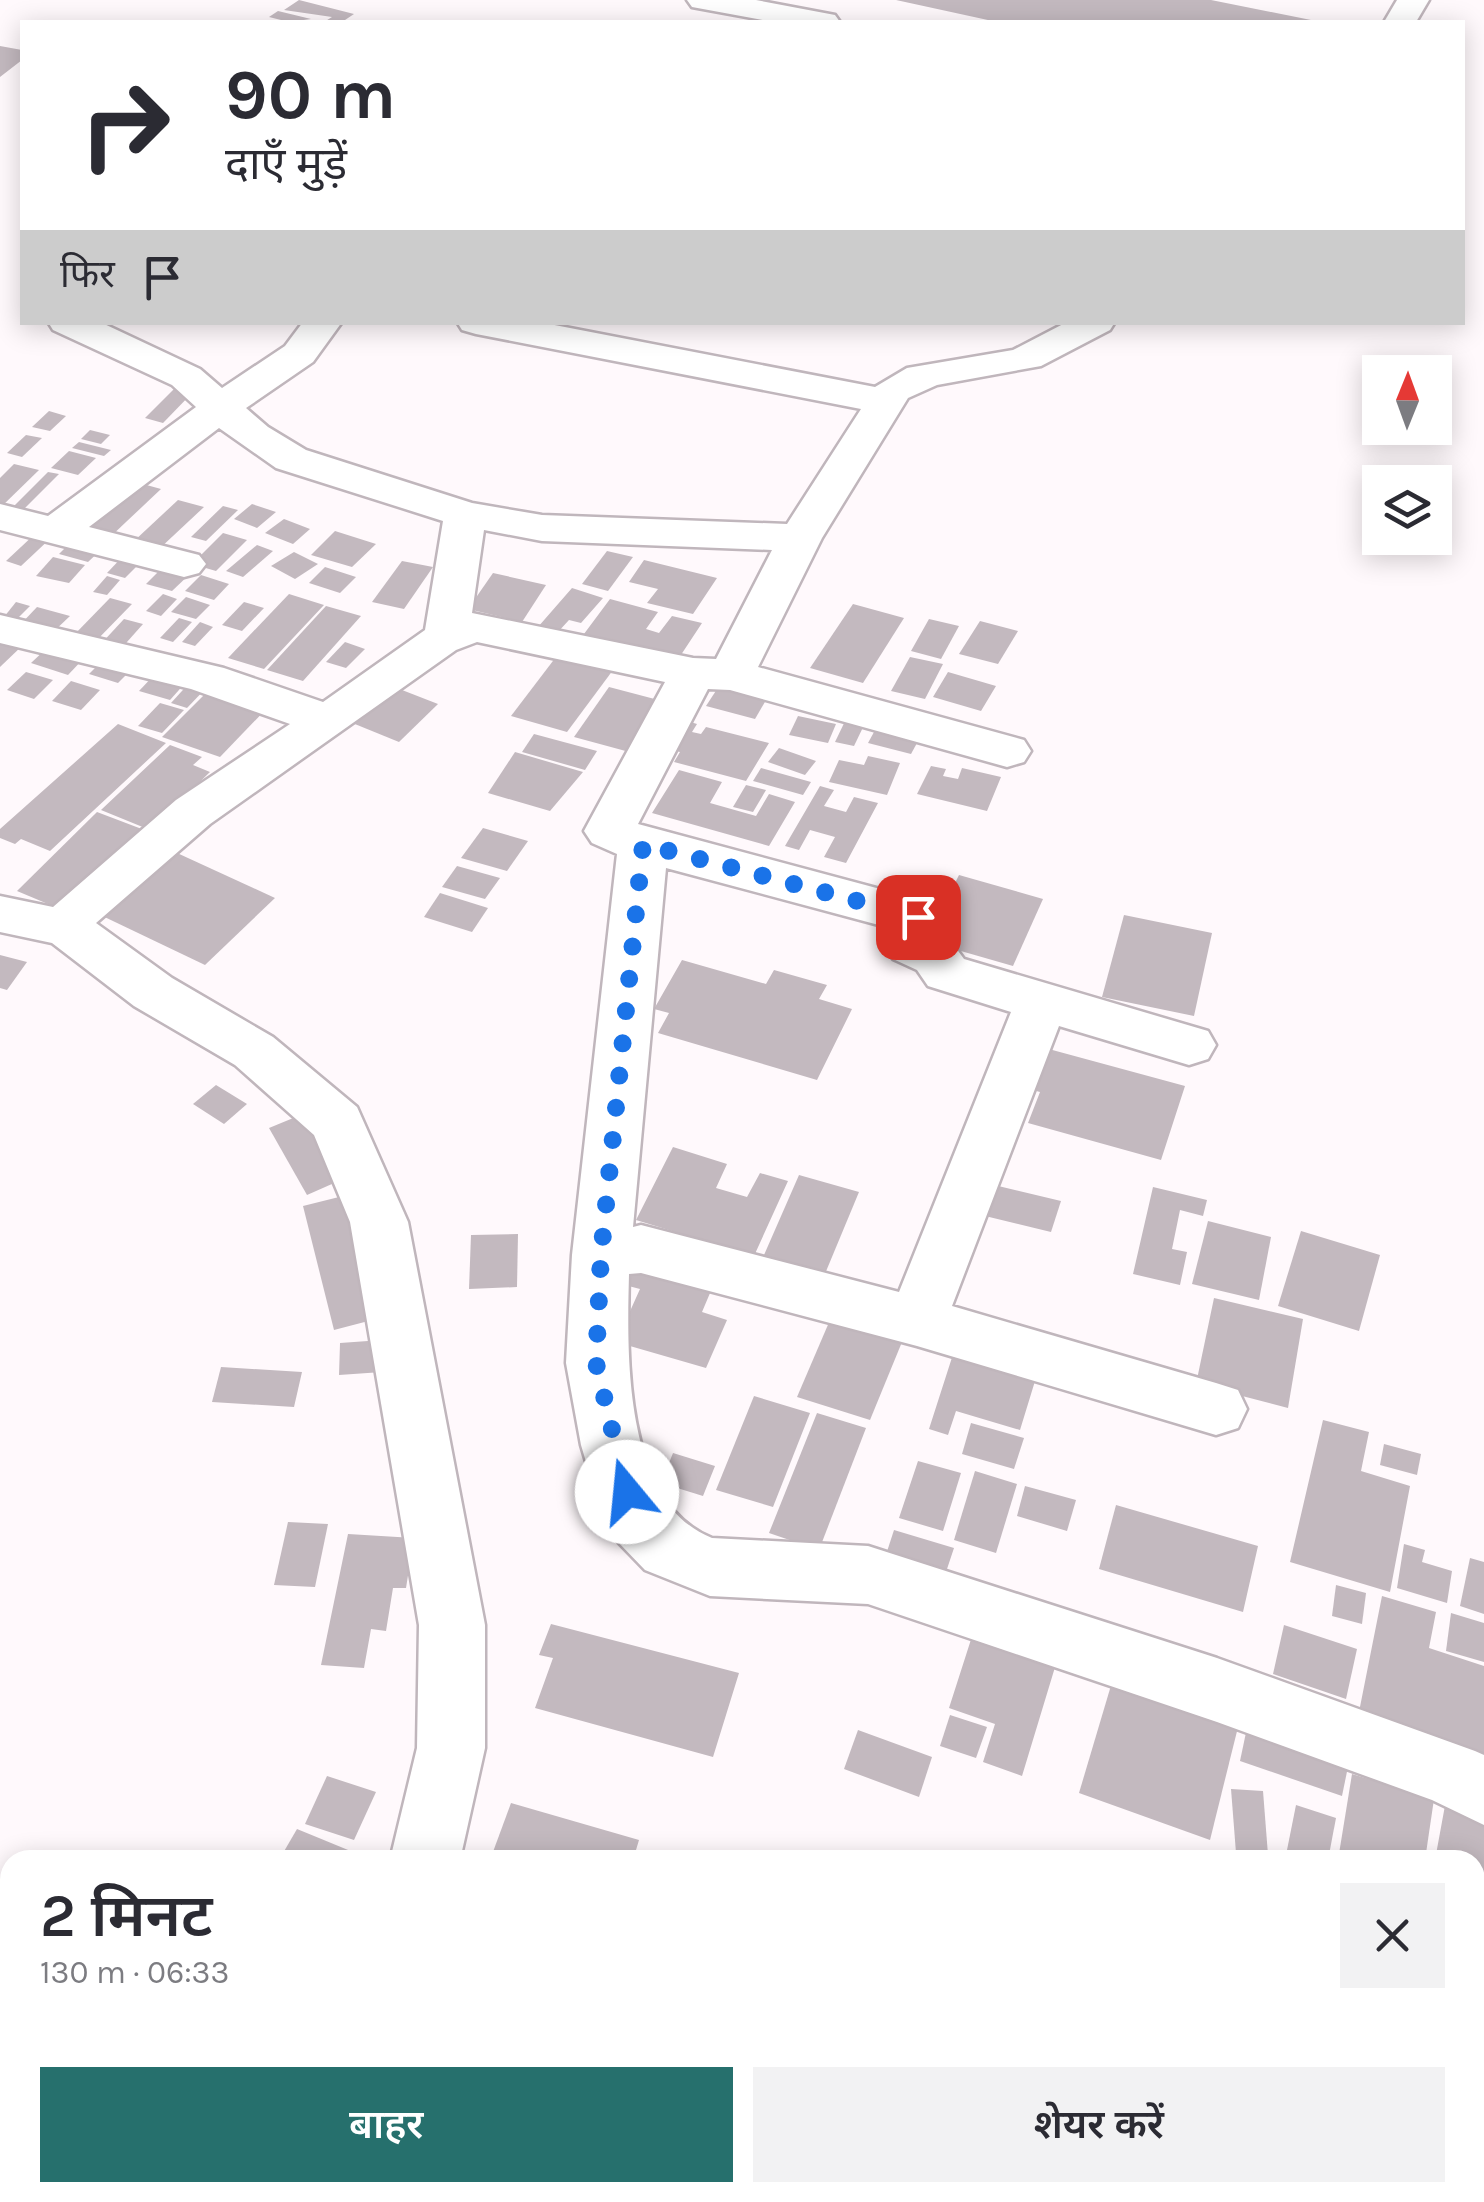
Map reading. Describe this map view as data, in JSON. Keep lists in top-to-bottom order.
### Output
{
  "north": "top",
  "page": {
    "turn": ["90 m", "दाएँ मुड़ें"],
    "then": "फिर",
    "heading": ["2 मिनट", "130 m · 06:33"],
    "buttons": ["बाहर", "शेयर करें"]
  }
}
